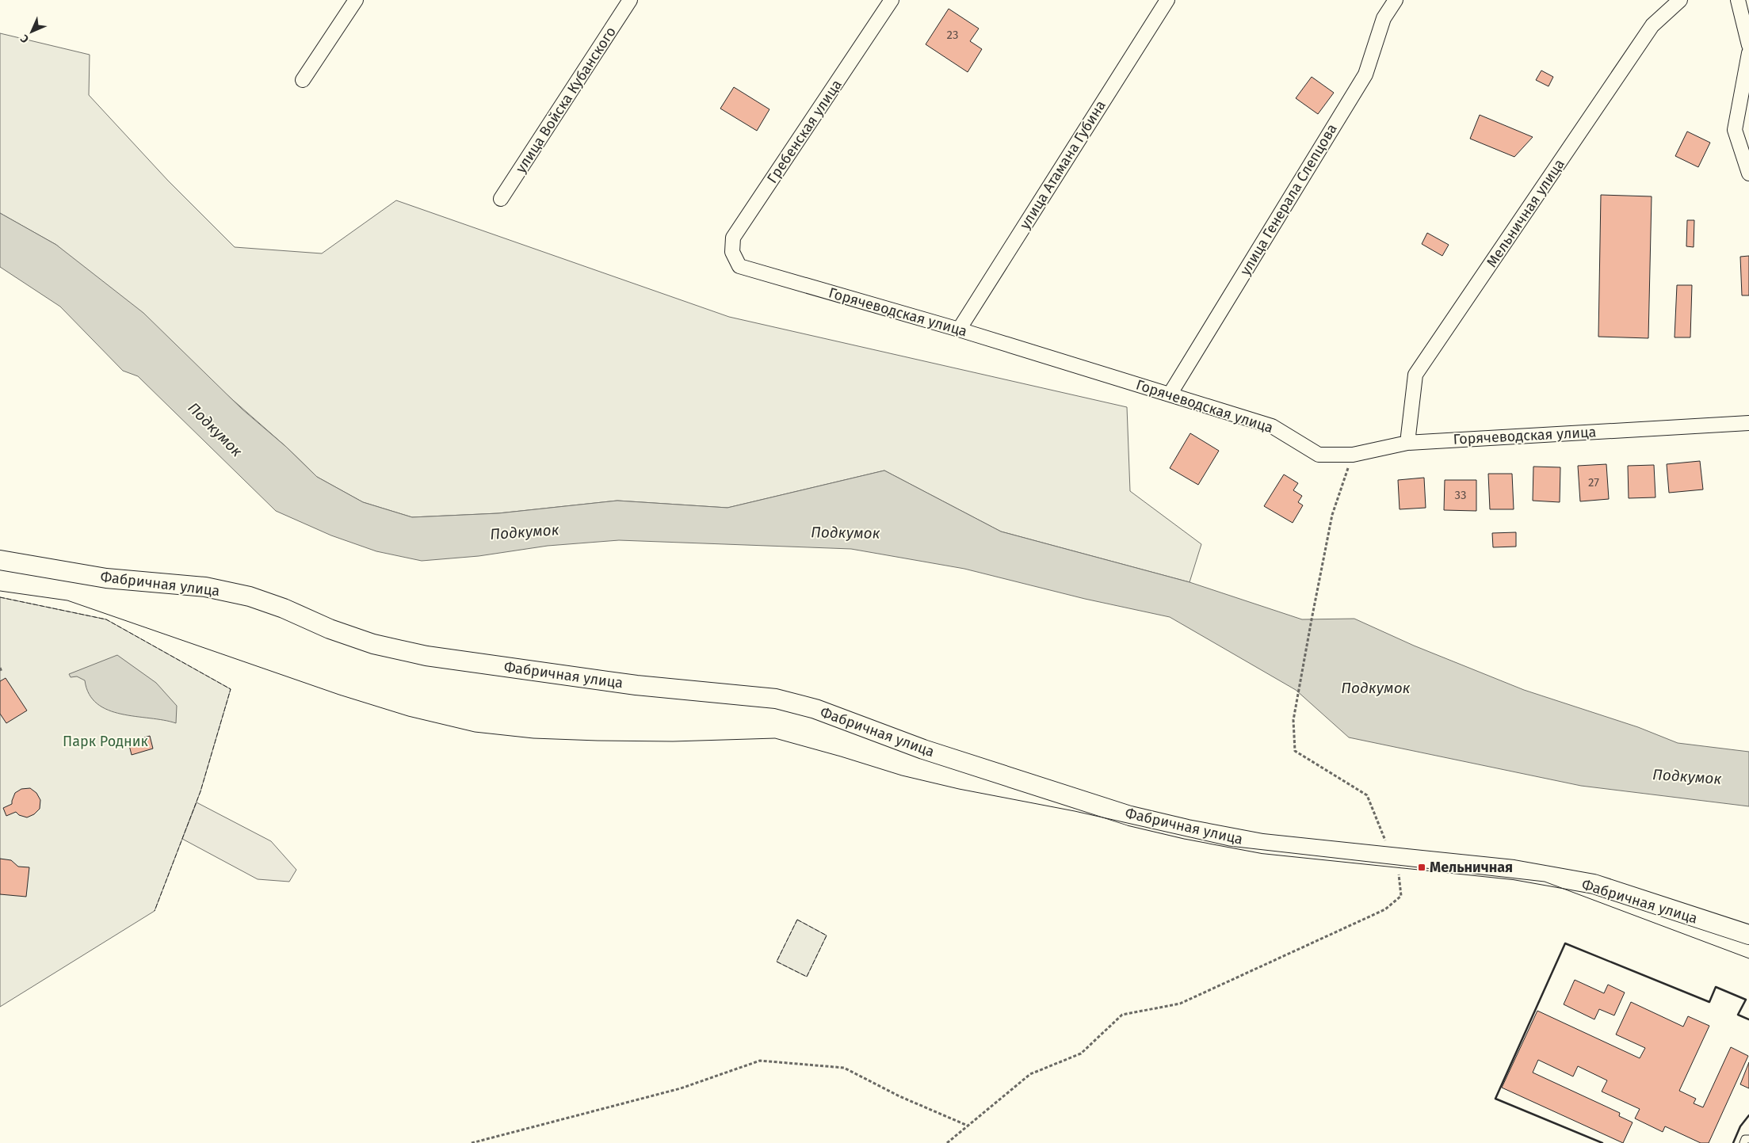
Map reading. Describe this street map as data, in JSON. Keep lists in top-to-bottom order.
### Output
{
  "streets": {
    "main road": ["Фабричная улица"],
    "street": [
      "улица Войска Кубанского",
      "Гребенская улица",
      "улица Атамана Губина",
      "улица Генерала Слепцова",
      "Мельничная улица",
      "Горячеводская улица"
    ]
  },
  "crossings": [
    ["Гребенская улица", "Горячеводская улица"],
    ["улица Атамана Губина", "Горячеводская улица"],
    ["улица Генерала Слепцова", "Горячеводская улица"],
    ["Мельничная улица", "Горячеводская улица"]
  ],
  "water": ["Подкумок"],
  "parks": ["Парк Родник"],
  "places": {
    "transit": ["Мельничная"]
  },
  "house_numbers": ["23", "27", "33"],
  "north": "bottom left"
}
